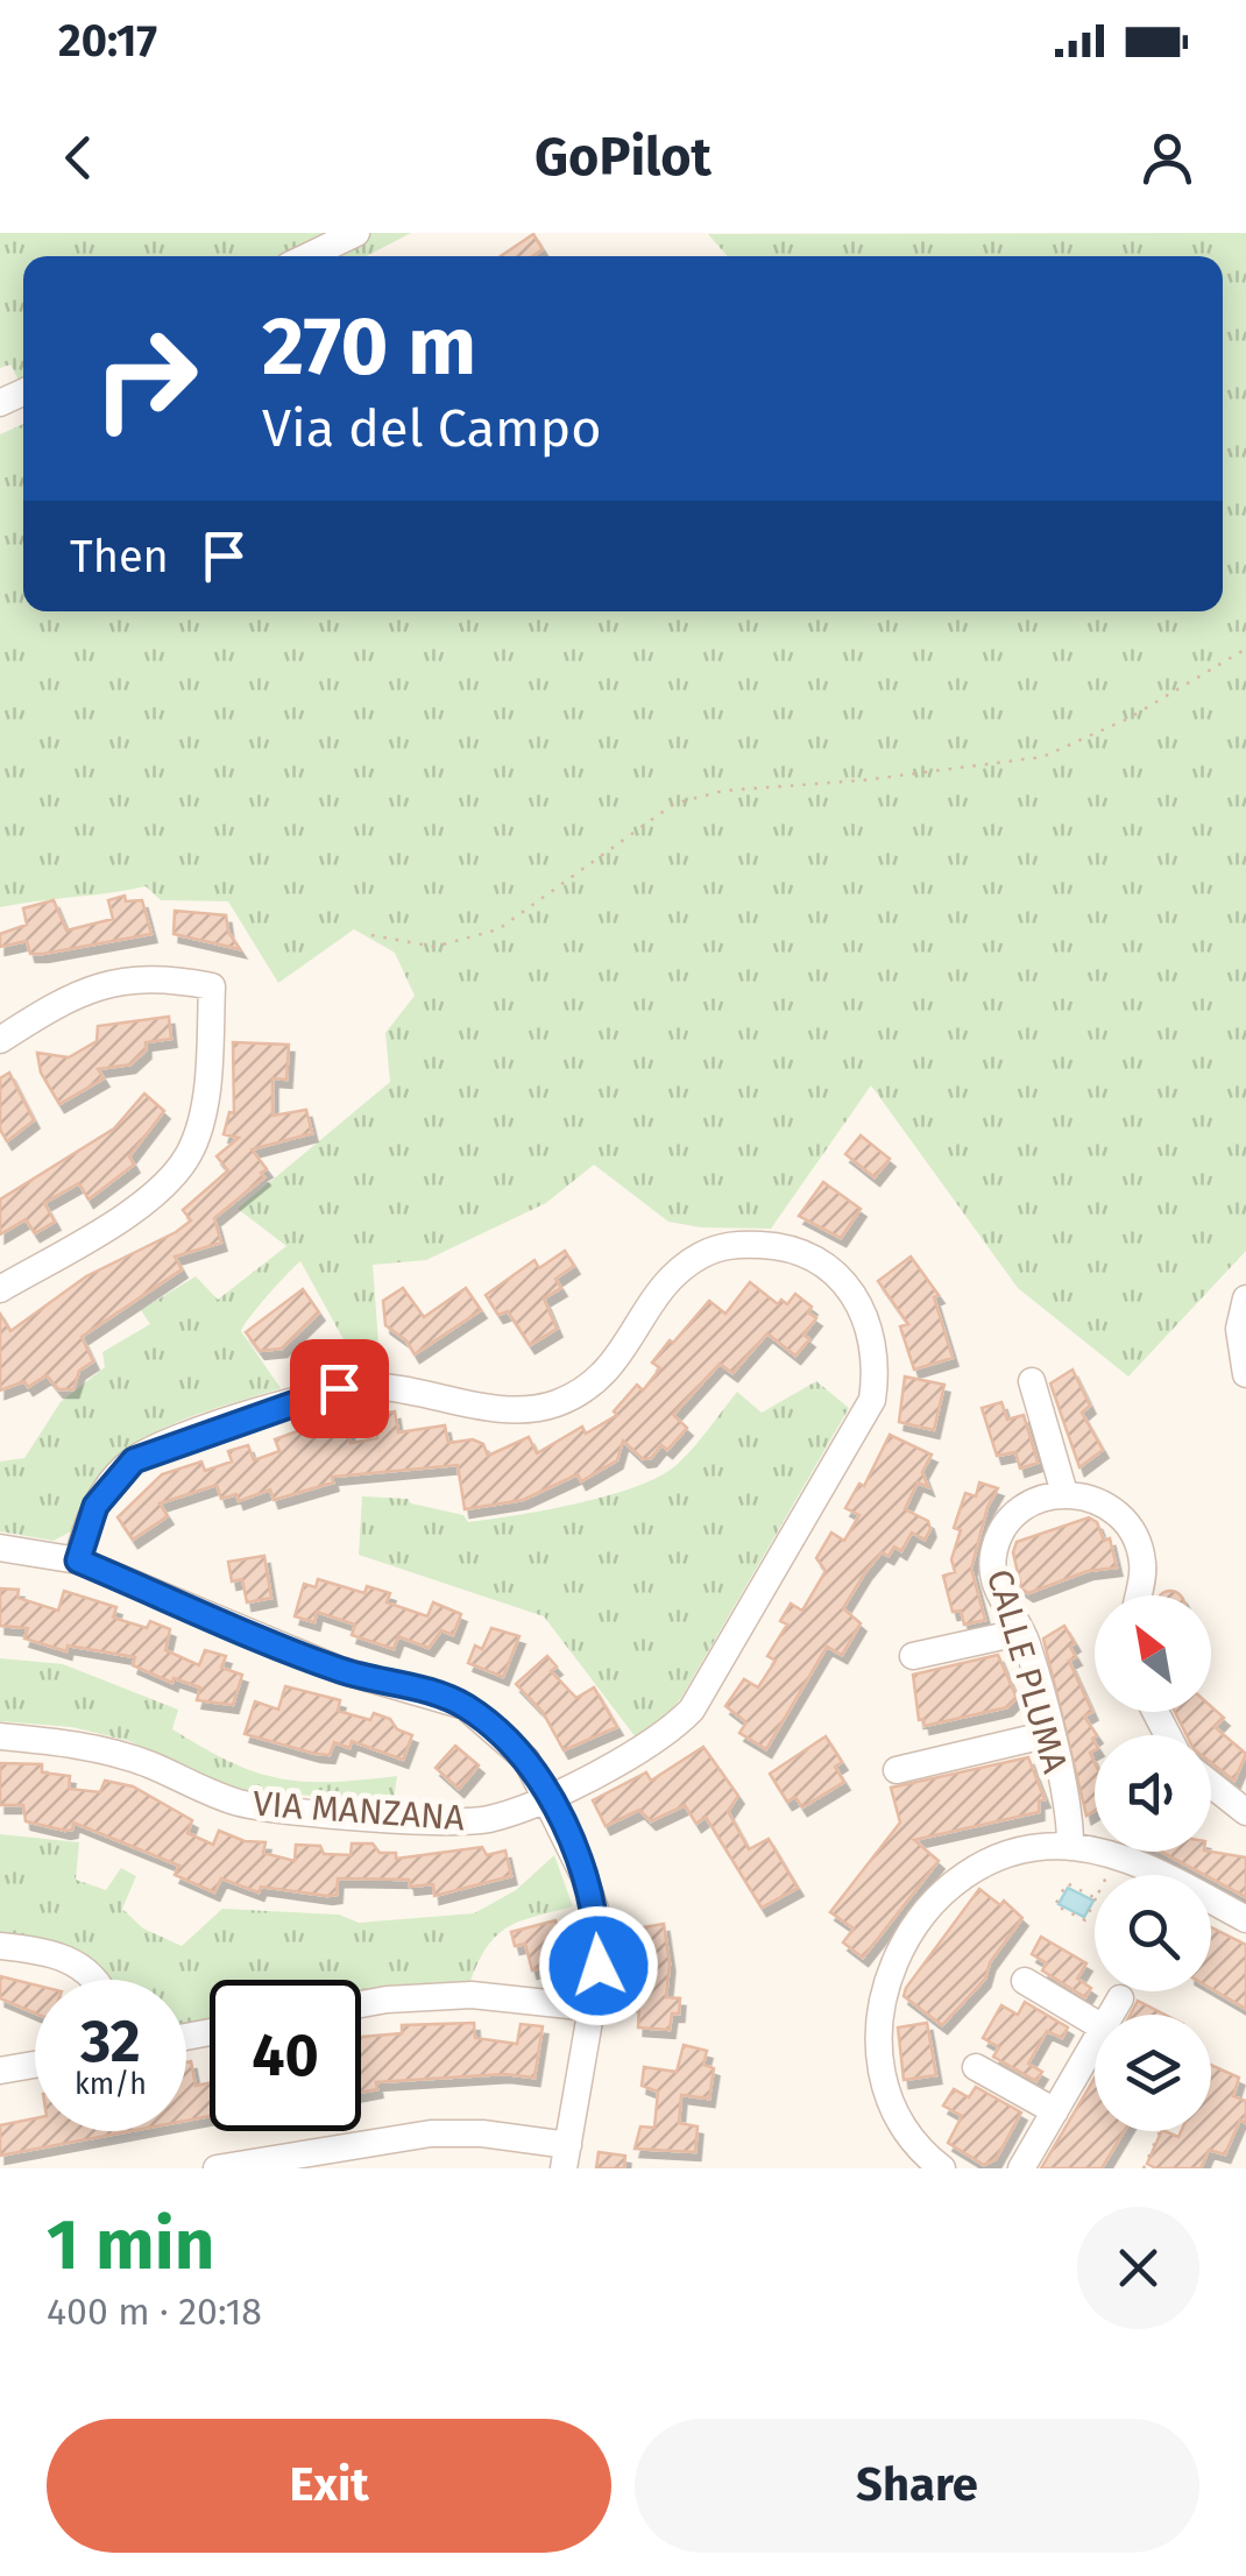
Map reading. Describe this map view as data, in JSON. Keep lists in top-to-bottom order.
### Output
{
  "streets": {
    "street": ["CALLE PLUMA", "VIA MANZANA"]
  },
  "north": "top left",
  "page": {
    "status": "20:17",
    "header": "GoPilot",
    "turn": ["270 m", "Via del Campo"],
    "then": "Then",
    "speed": "32 km/h",
    "limit": "40",
    "heading": ["1 min", "400 m · 20:18"],
    "buttons": ["Exit", "Share"]
  }
}
